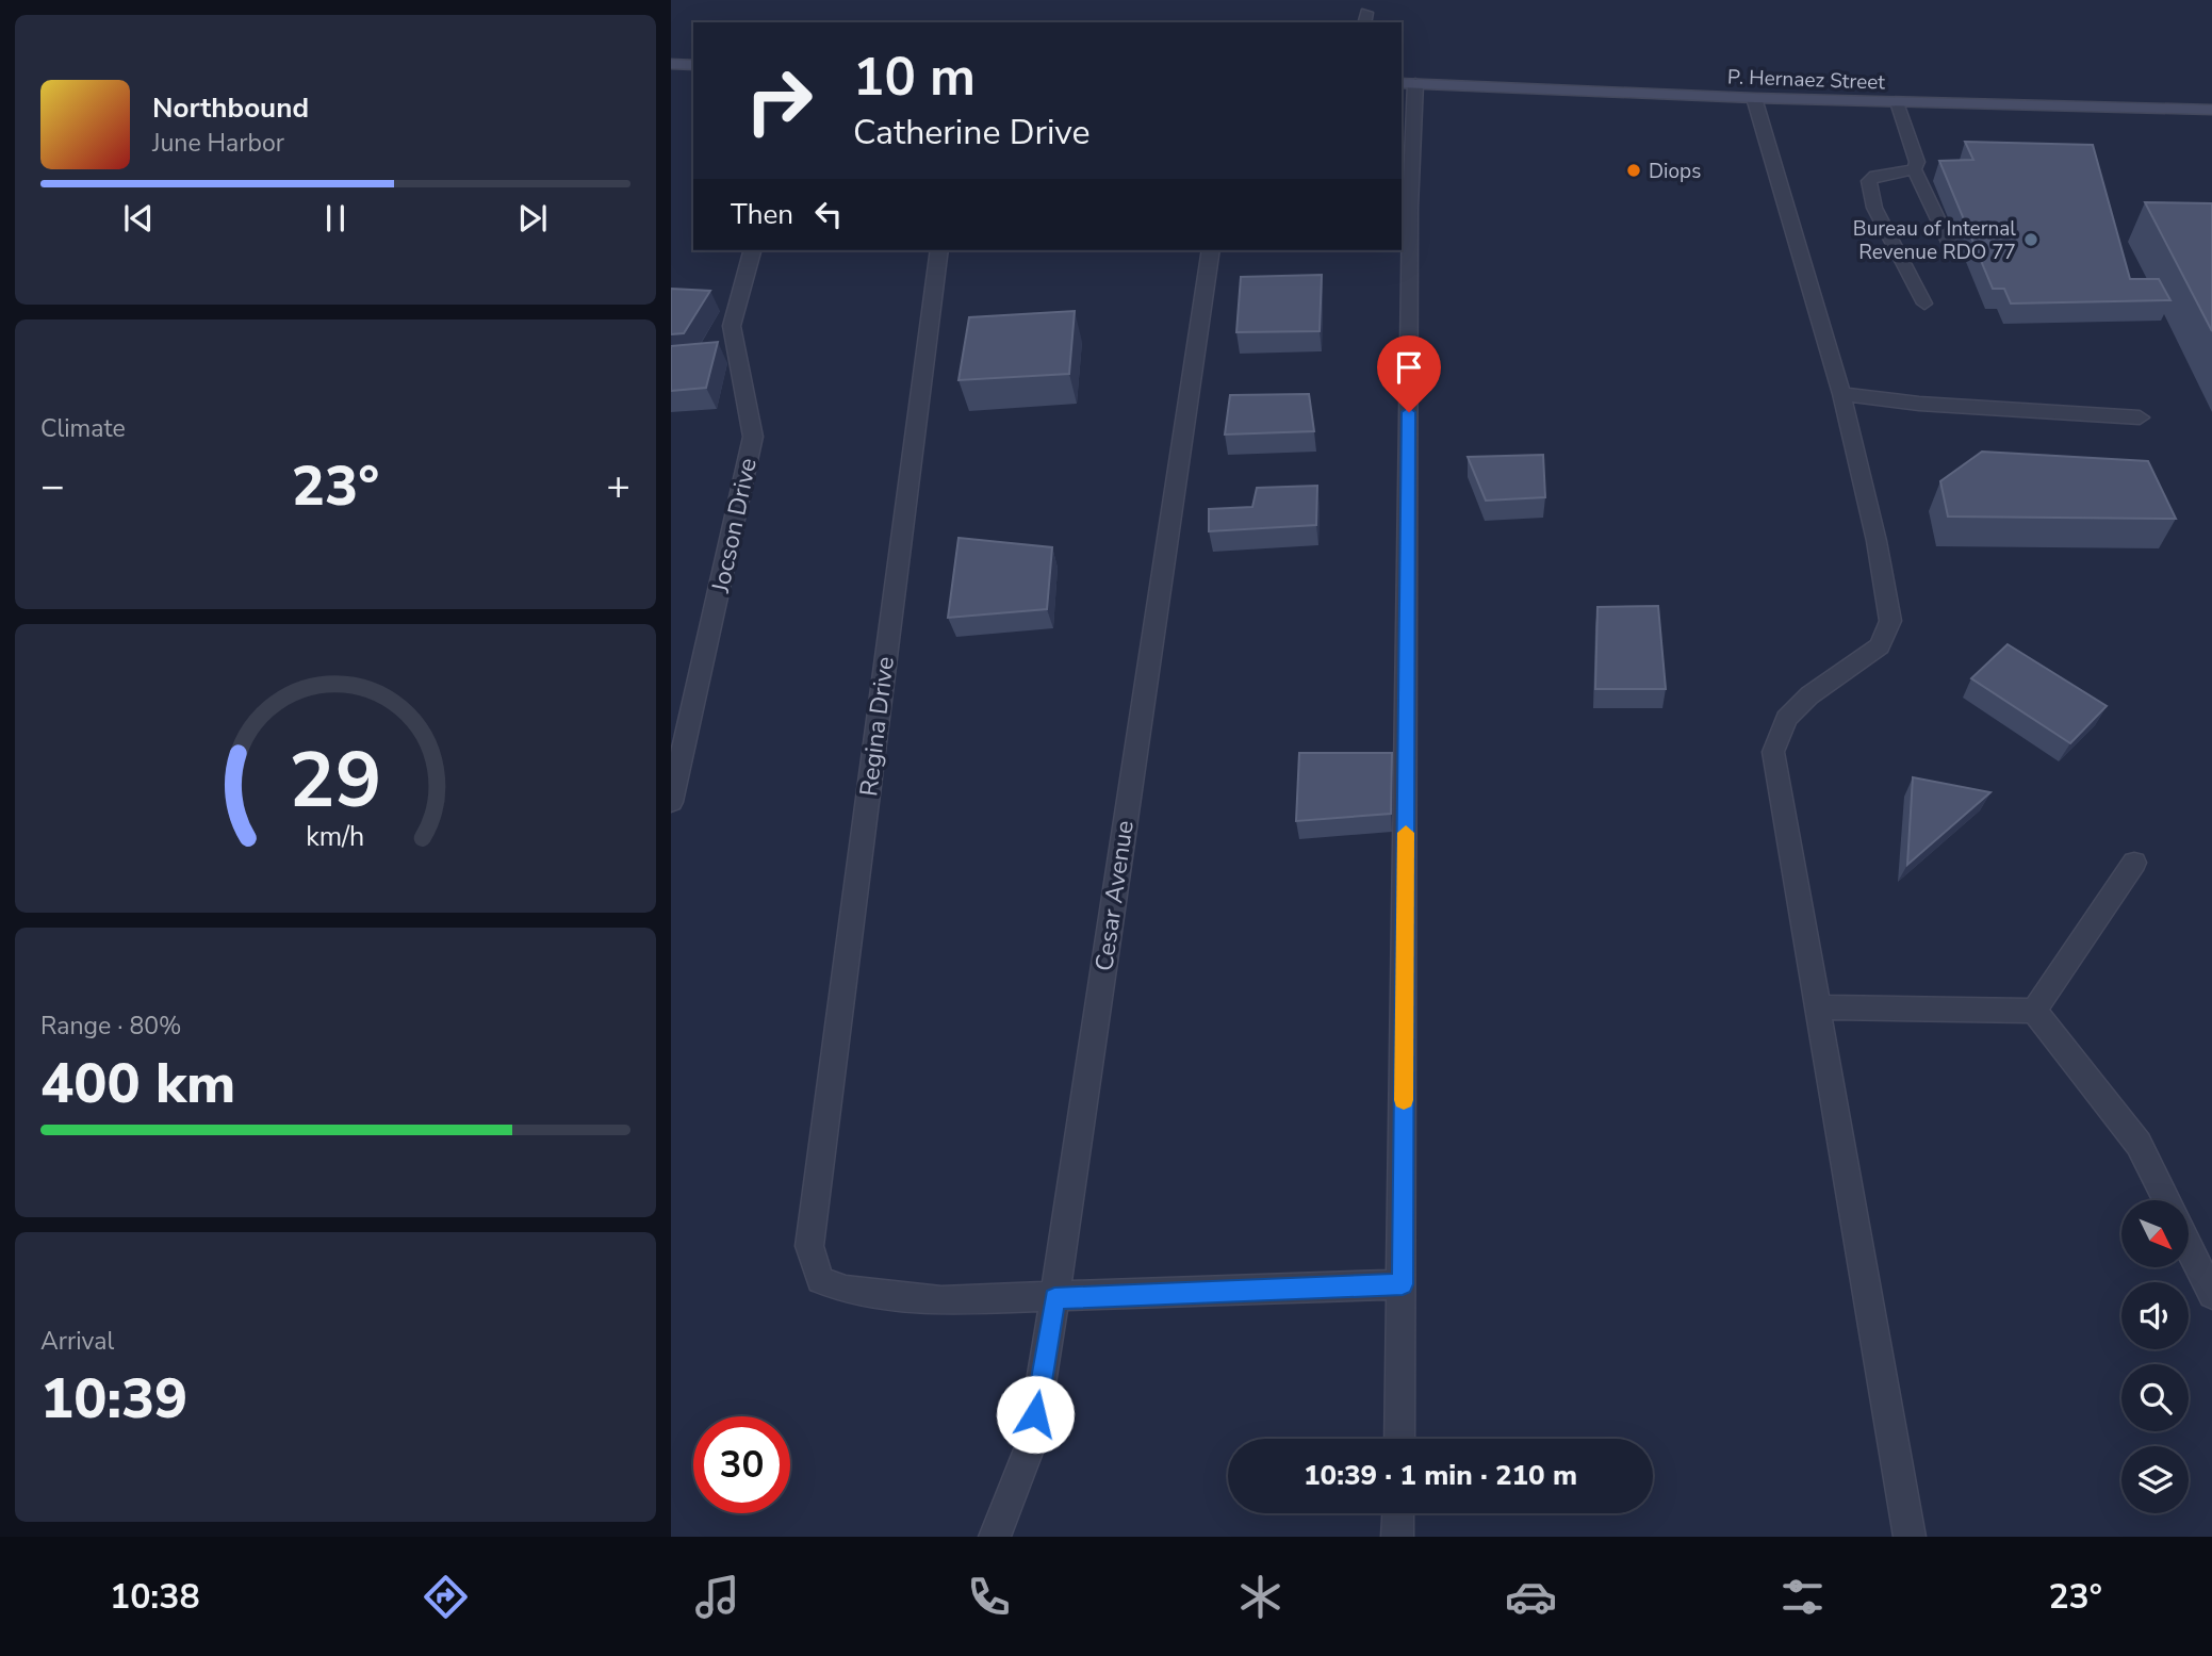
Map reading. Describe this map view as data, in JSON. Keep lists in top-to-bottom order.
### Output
{
  "streets": {
    "main road": ["P. Hernaez Street"],
    "street": ["Jocson Drive", "Regina Drive", "Cesar Avenue"]
  },
  "crossings": [
    ["Regina Drive", "Cesar Avenue"]
  ],
  "places": ["Diops", "Bureau of Internal Revenue RDO 77"],
  "north": "bottom right",
  "page": {
    "turn": ["10 m", "Catherine Drive"],
    "song": ["Northbound", "June Harbor"],
    "then": "Then",
    "tile": [
      "Climate",
      ["Range · 80%", "400 km"],
      ["Arrival", "10:39"]
    ],
    "heat": ["−", "23°", "+"],
    "limit": "30",
    "trip": "10:39 · 1 min · 210 m",
    "tabs": ["10:38", "23°"],
    "gauge": ["29", "km/h"]
  }
}
